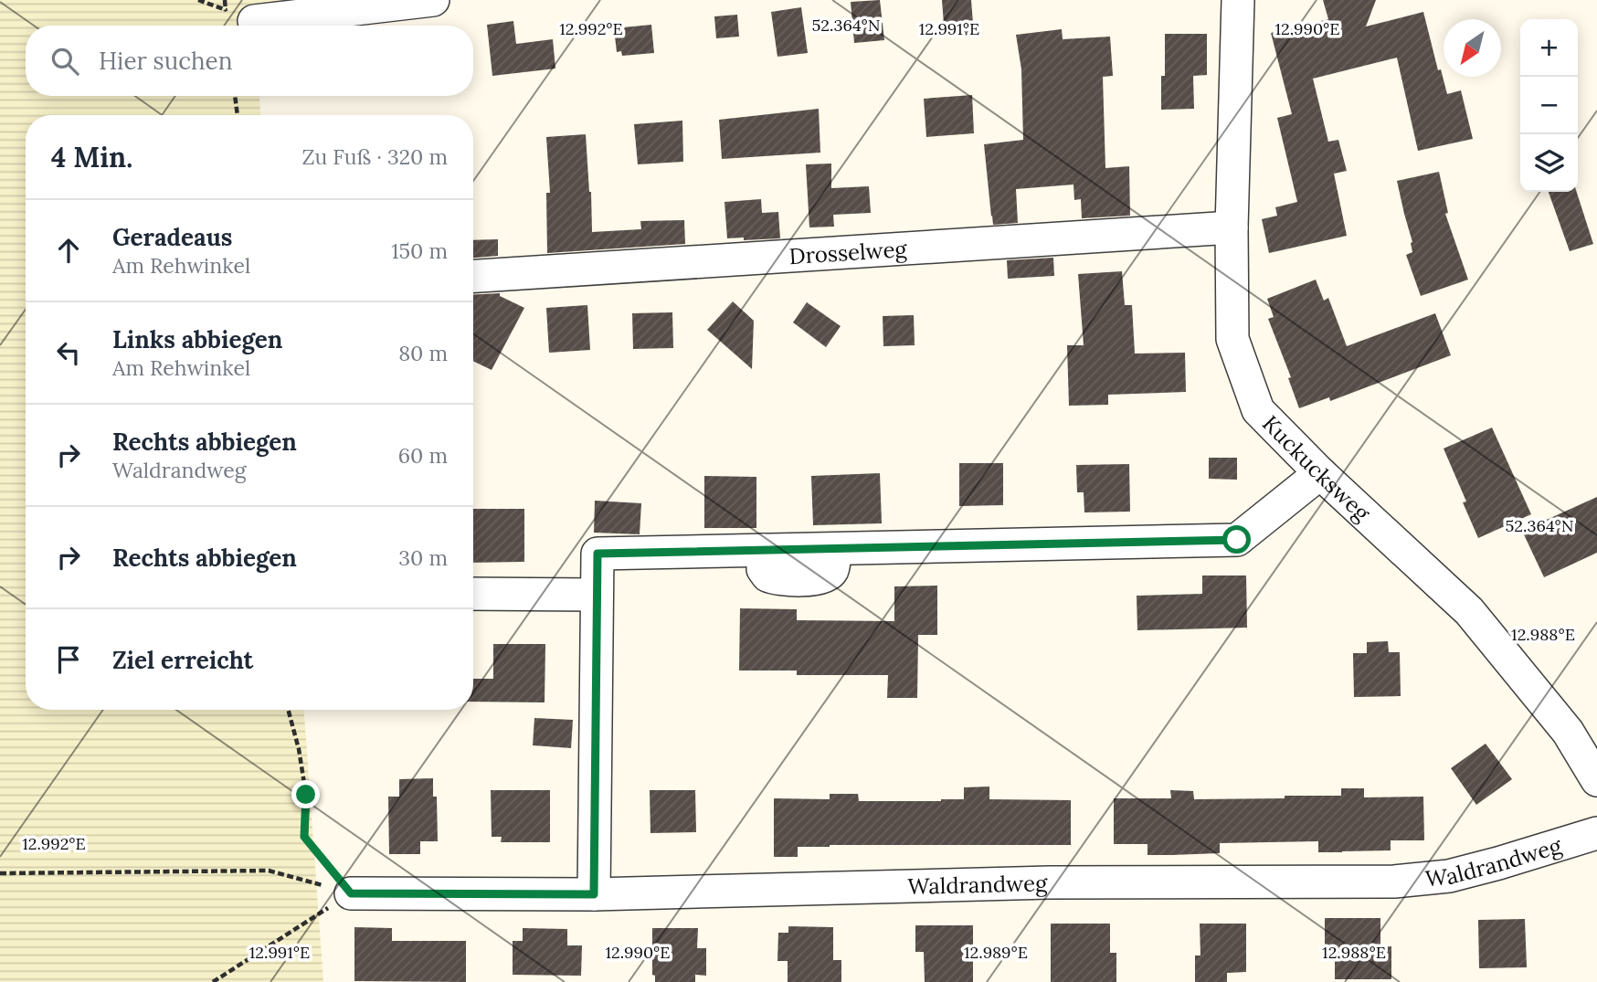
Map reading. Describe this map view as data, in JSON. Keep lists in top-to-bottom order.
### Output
{
  "streets": {
    "street": ["Drosselweg", "Kuckucksweg", "Waldrandweg"]
  },
  "crossings": [
    ["Drosselweg", "Kuckucksweg"]
  ],
  "north": "bottom left",
  "page": {
    "map_buttons": ["+", "−"],
    "search": "Hier suchen",
    "heading": ["4 Min.", "Zu Fuß · 320 m"],
    "list": [
      ["Geradeaus", "Am Rehwinkel", "150 m"],
      ["Links abbiegen", "Am Rehwinkel", "80 m"],
      ["Rechts abbiegen", "Waldrandweg", "60 m"],
      ["Rechts abbiegen", "30 m"],
      "Ziel erreicht"
    ]
  },
  "coordinates": [
    "52.364°N",
    "12.992°E",
    "12.991°E",
    "12.990°E",
    "12.988°E",
    "12.989°E"
  ]
}
